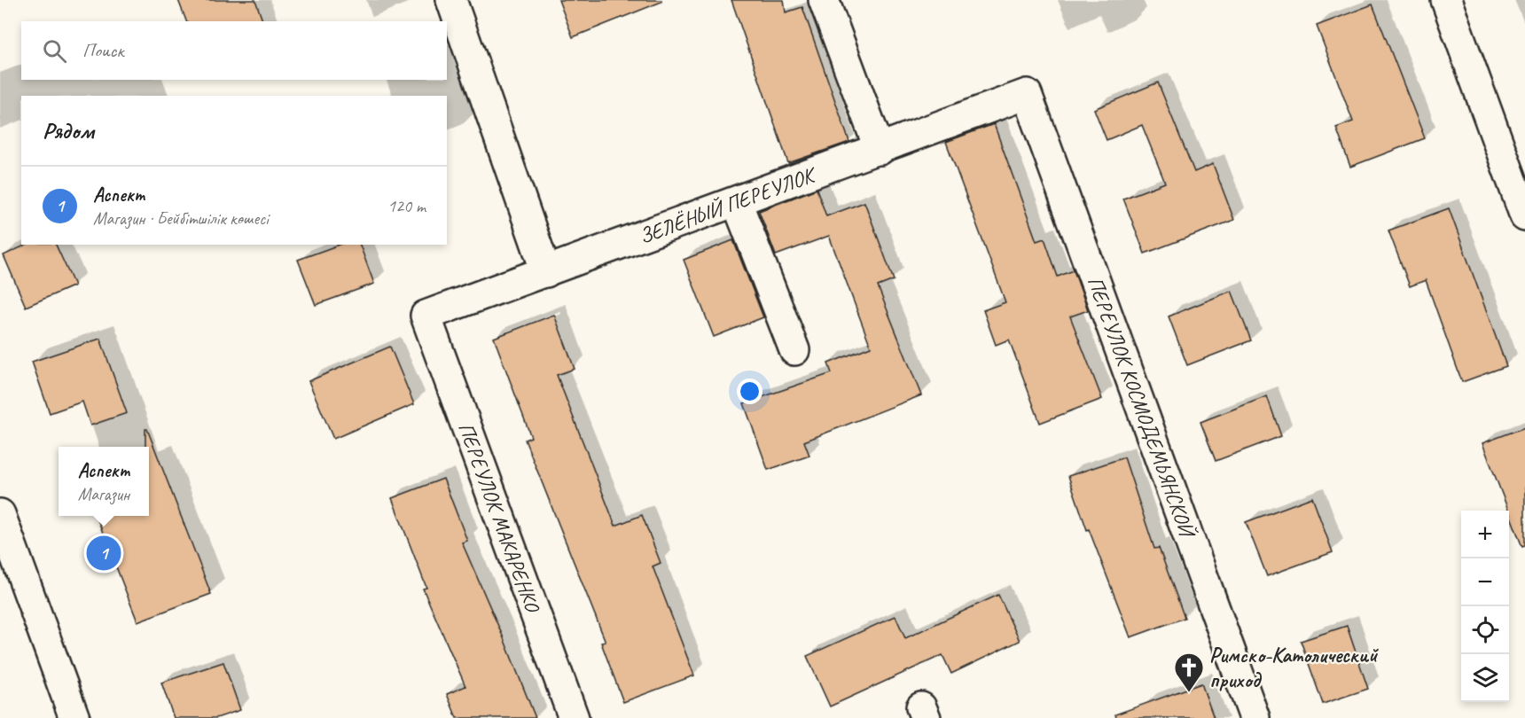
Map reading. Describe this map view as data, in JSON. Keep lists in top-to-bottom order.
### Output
{
  "streets": {
    "street": ["ЗЕЛЁНЫЙ ПЕРЕУЛОК", "ПЕРЕУЛОК КОСМОДЕМЬЯНСКОЙ", "ПЕРЕУЛОК МАКАРЕНКО"]
  },
  "crossings": [
    ["ЗЕЛЁНЫЙ ПЕРЕУЛОК", "ПЕРЕУЛОК КОСМОДЕМЬЯНСКОЙ"],
    ["ЗЕЛЁНЫЙ ПЕРЕУЛОК", "ПЕРЕУЛОК МАКАРЕНКО"]
  ],
  "places": {
    "church": ["Римско-Католический приход"]
  },
  "page": {
    "search": "Поиск",
    "heading": "Рядом",
    "list": [
      {
        "mark": "1",
        "name": "Аспект",
        "note": "Магазин · Бейбітшілік көшесі",
        "value": "120 m"
      }
    ],
    "popup": ["Аспект", "Магазин"],
    "map_buttons": ["+", "−"],
    "pins": "1"
  }
}
